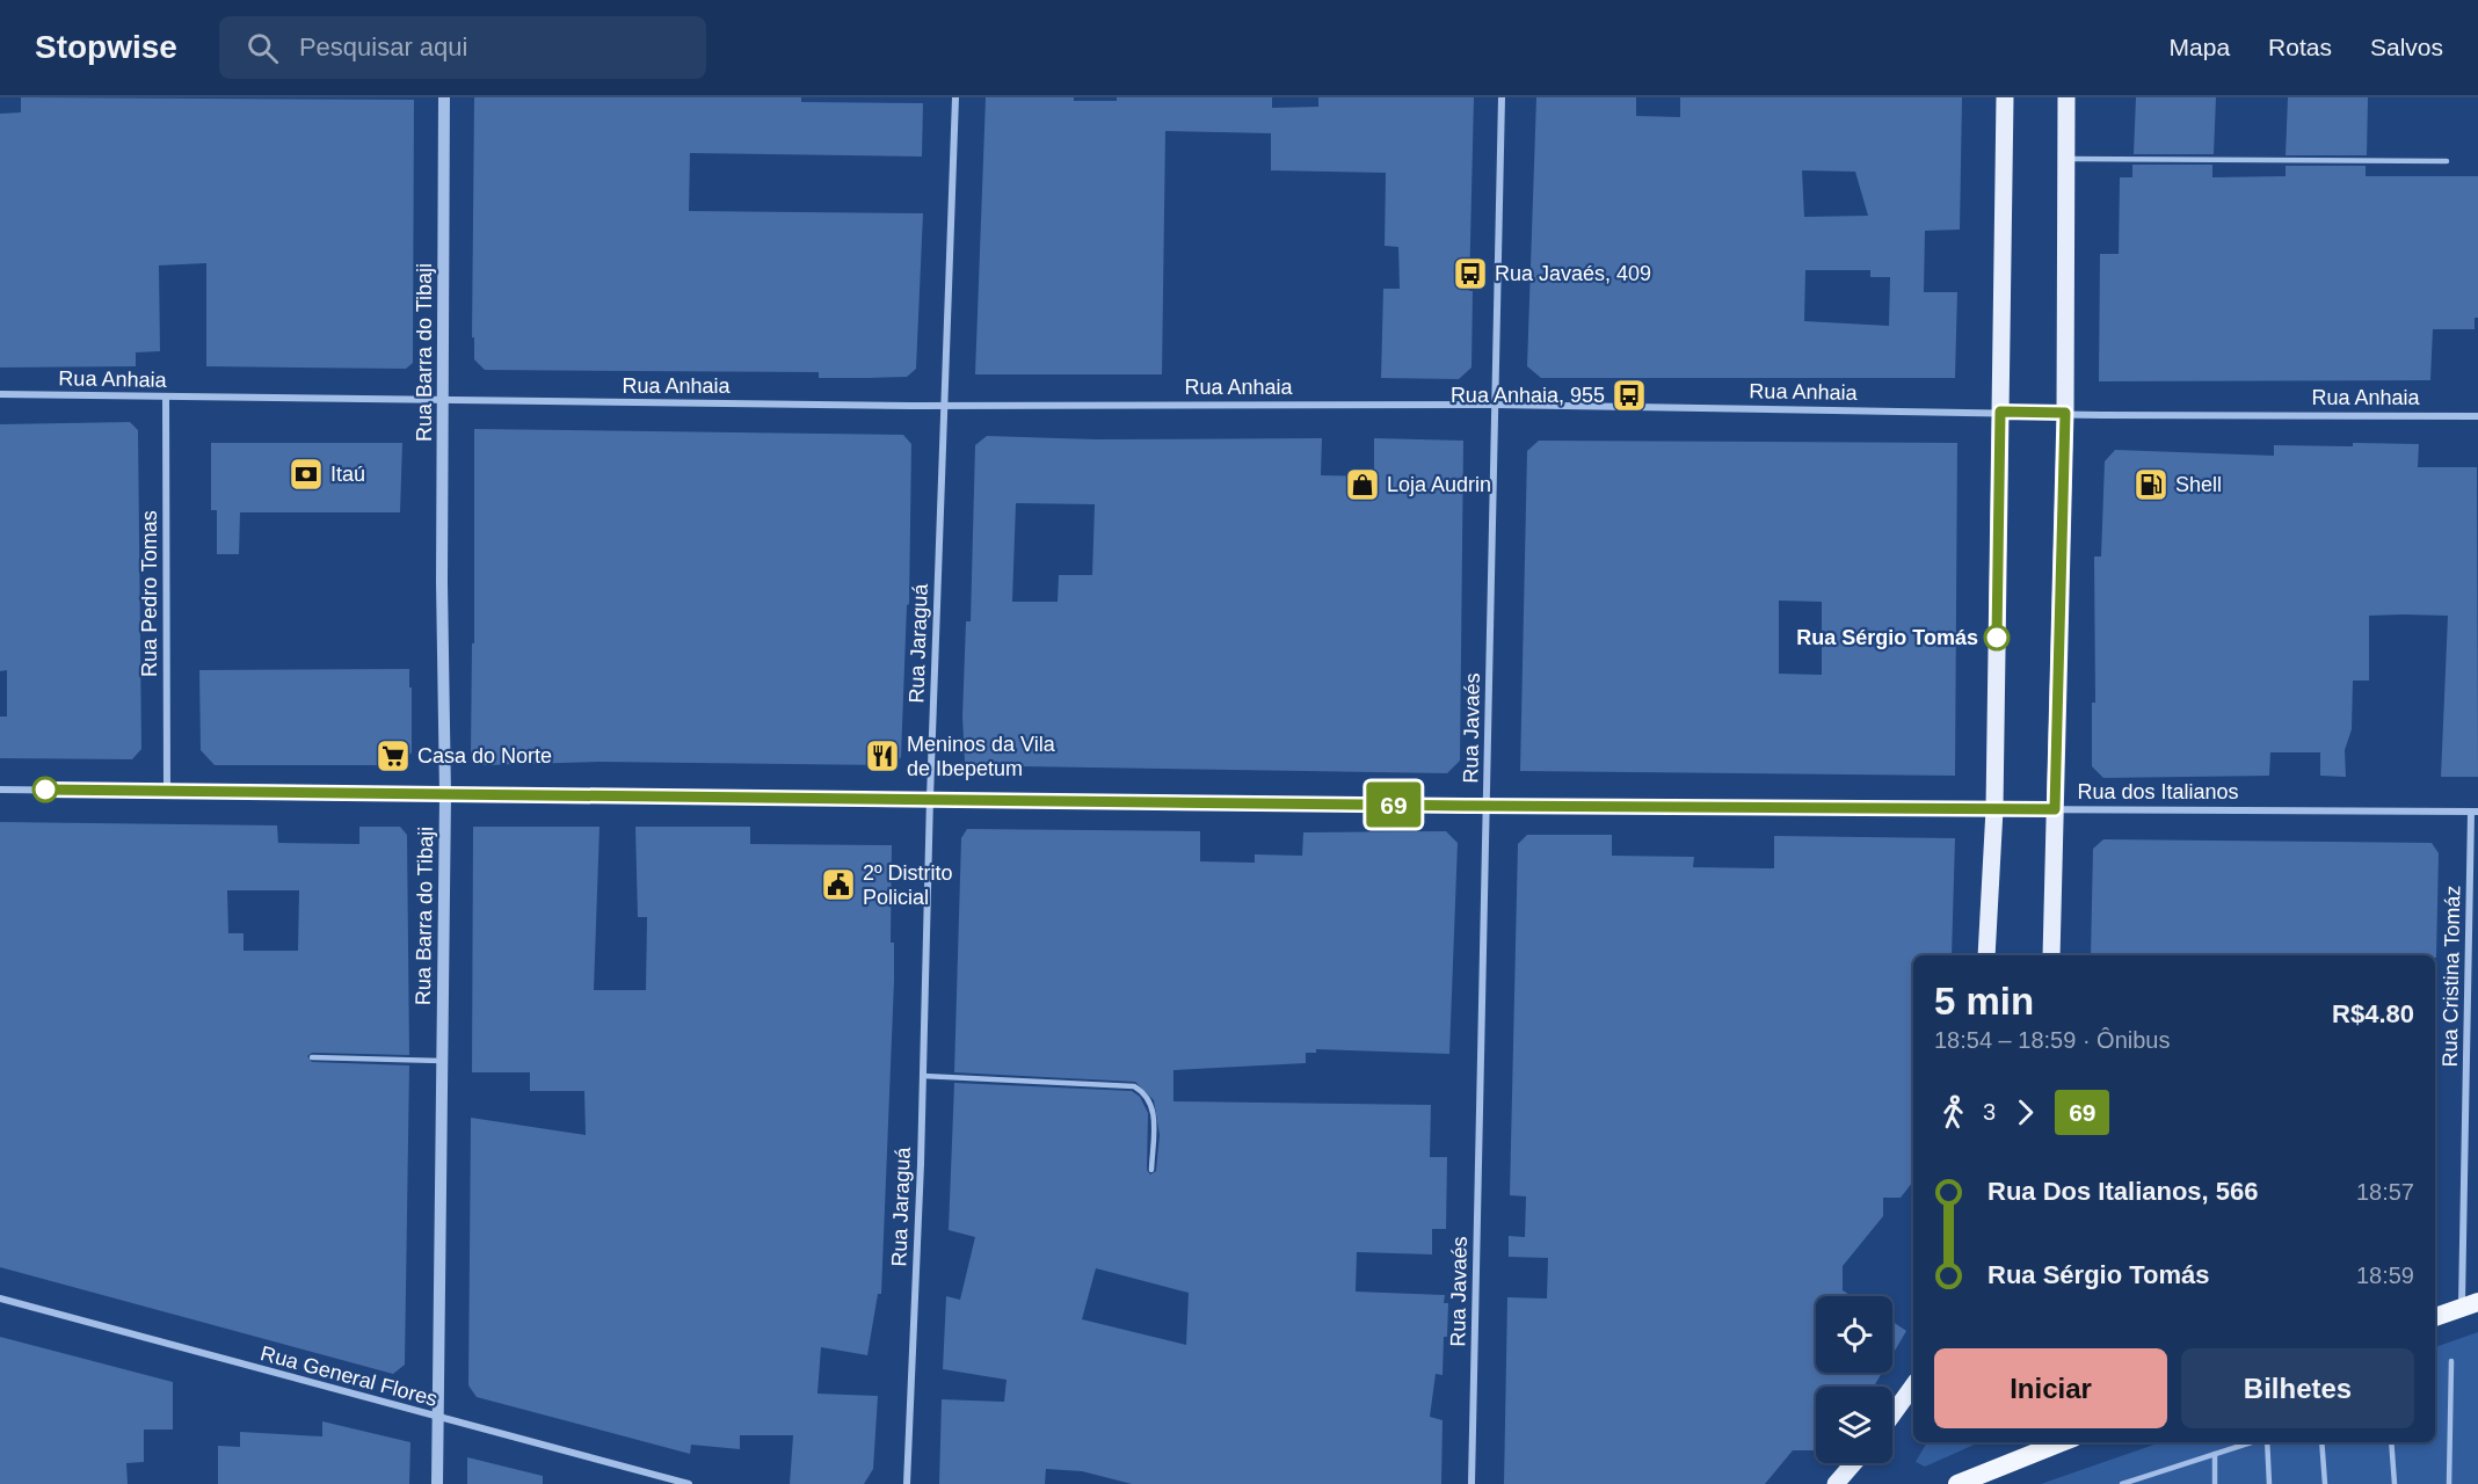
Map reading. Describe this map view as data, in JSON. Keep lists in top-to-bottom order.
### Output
{
  "streets": {
    "street": [
      "Rua Barra do Tibaji",
      "Rua Anhaia",
      "Rua Pedro Tomas",
      "Rua Jaraguá",
      "Rua Javaés",
      "Rua dos Italianos",
      "Rua Cristina Tomáz",
      "Rua General Flores"
    ]
  },
  "crossings": [
    ["Rua Barra do Tibaji", "Rua Anhaia"],
    ["Rua Barra do Tibaji", "Rua dos Italianos"],
    ["Rua Barra do Tibaji", "Rua General Flores"],
    ["Rua Anhaia", "Rua Pedro Tomas"],
    ["Rua Anhaia", "Rua Jaraguá"],
    ["Rua Anhaia", "Rua Javaés"],
    ["Rua Pedro Tomas", "Rua dos Italianos"],
    ["Rua Jaraguá", "Rua dos Italianos"],
    ["Rua Javaés", "Rua dos Italianos"],
    ["Rua dos Italianos", "Rua Cristina Tomáz"]
  ],
  "places": {
    "bus stop": ["Rua Javaés, 409", "Rua Anhaia, 955"],
    "bank": ["Itaú"],
    "shop": ["Loja Audrin"],
    "fuel station": ["Shell"],
    "other": ["Rua Sérgio Tomás"],
    "supermarket": ["Casa do Norte"],
    "restaurant": ["Meninos da Vila de Ibepetum"],
    "public building": ["2º Distrito Policial"]
  },
  "lines": ["bus line 69"],
  "page": {
    "header": "Stopwise",
    "search": "Pesquisar aqui",
    "nav": ["Mapa", "Rotas", "Salvos"],
    "on_map": "69",
    "heading": ["5 min", "18:54 – 18:59 · Ônibus", "R$4.80"],
    "legs": ["3", "69"],
    "list": [
      {
        "name": "Rua Dos Italianos, 566",
        "value": "18:57"
      },
      {
        "name": "Rua Sérgio Tomás",
        "value": "18:59"
      }
    ],
    "buttons": ["Iniciar", "Bilhetes"]
  }
}
